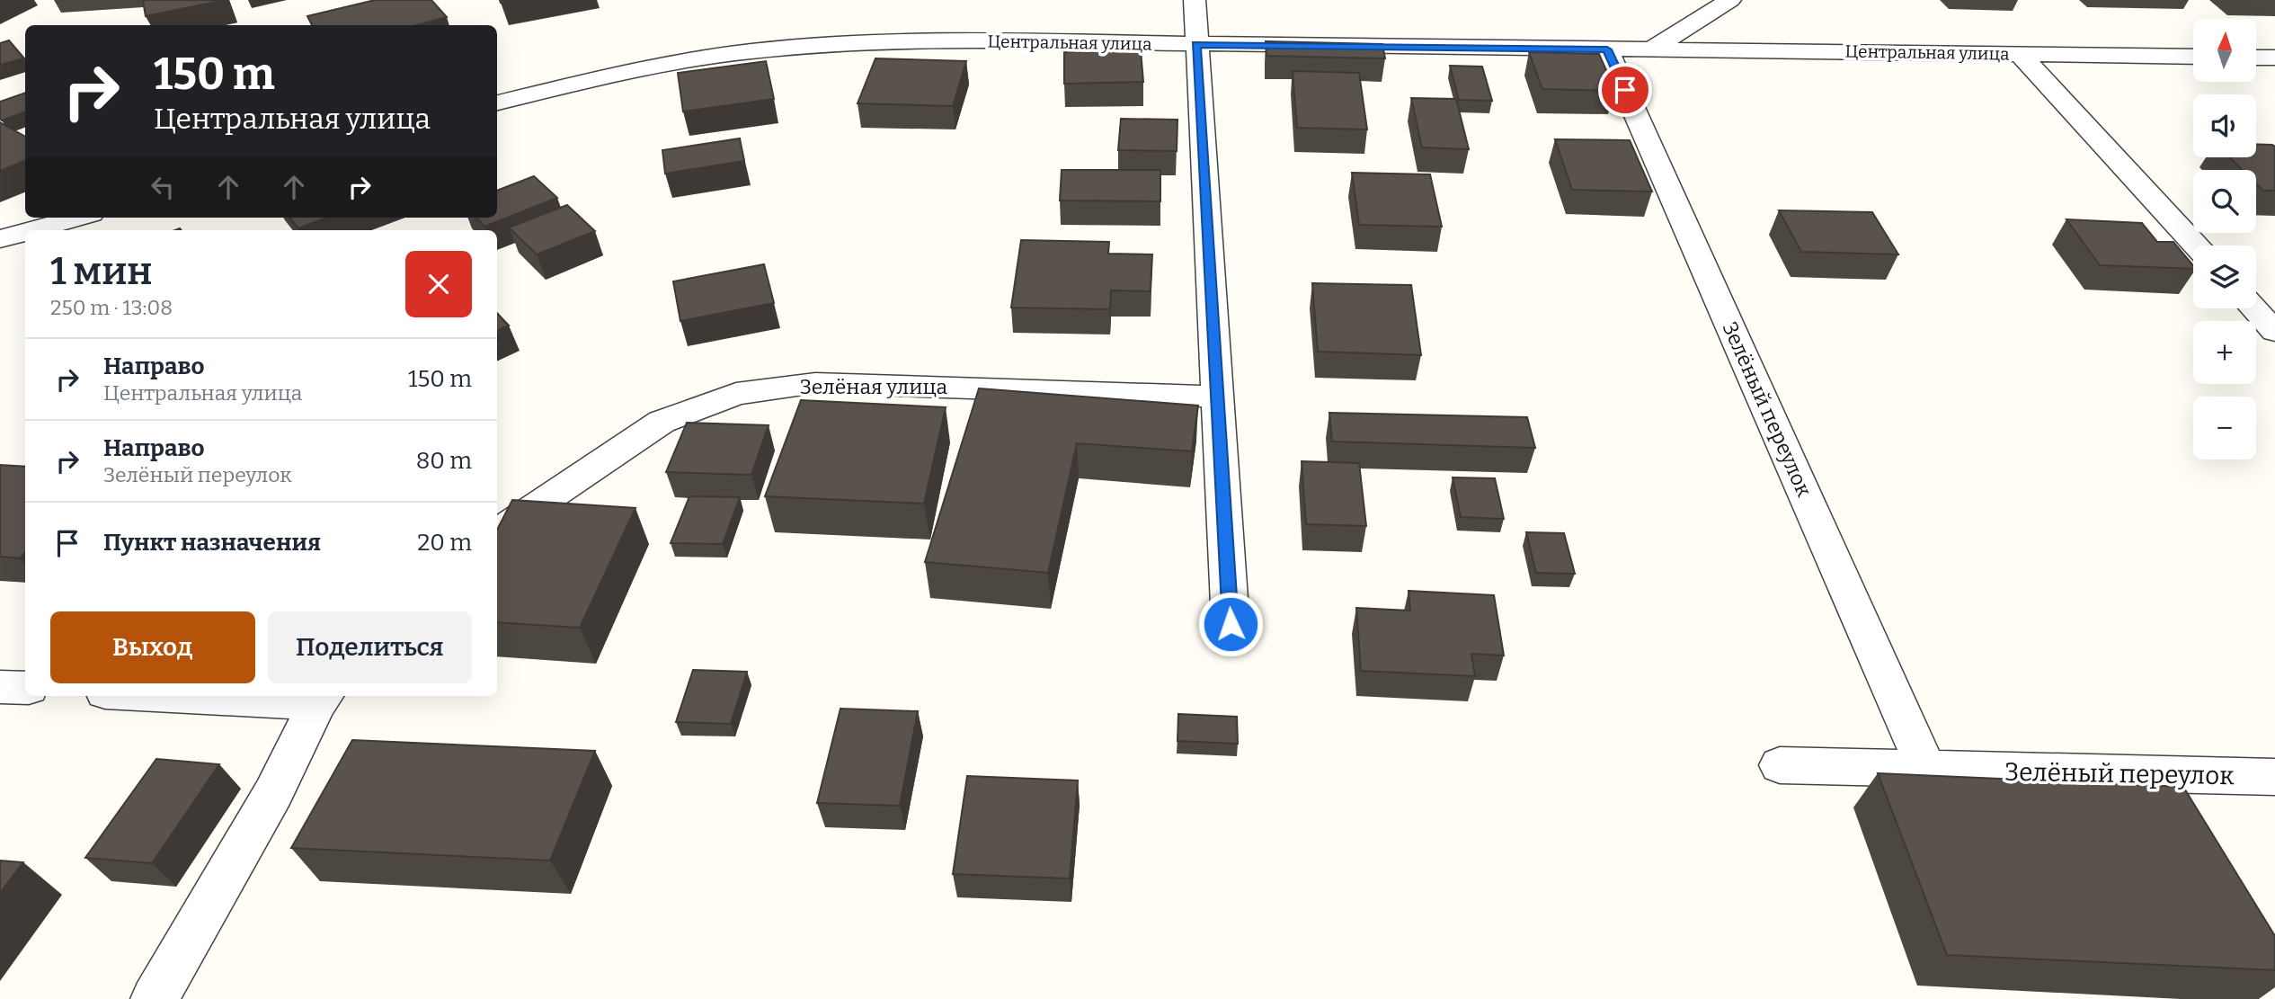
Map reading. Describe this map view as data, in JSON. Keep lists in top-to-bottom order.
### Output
{
  "streets": {
    "street": ["Центральная улица", "Зелёная улица", "Зелёный переулок"]
  },
  "crossings": [
    ["Центральная улица", "Зелёный переулок"]
  ],
  "north": "top",
  "page": {
    "map_buttons": ["+", "−"],
    "turn": ["150 m", "Центральная улица"],
    "heading": ["1 мин", "250 m · 13:08"],
    "list": [
      {
        "name": "Направо",
        "note": "Центральная улица",
        "value": "150 m"
      },
      {
        "name": "Направо",
        "note": "Зелёный переулок",
        "value": "80 m"
      },
      {
        "name": "Пункт назначения",
        "value": "20 m"
      }
    ],
    "buttons": ["Выход", "Поделиться"]
  }
}
